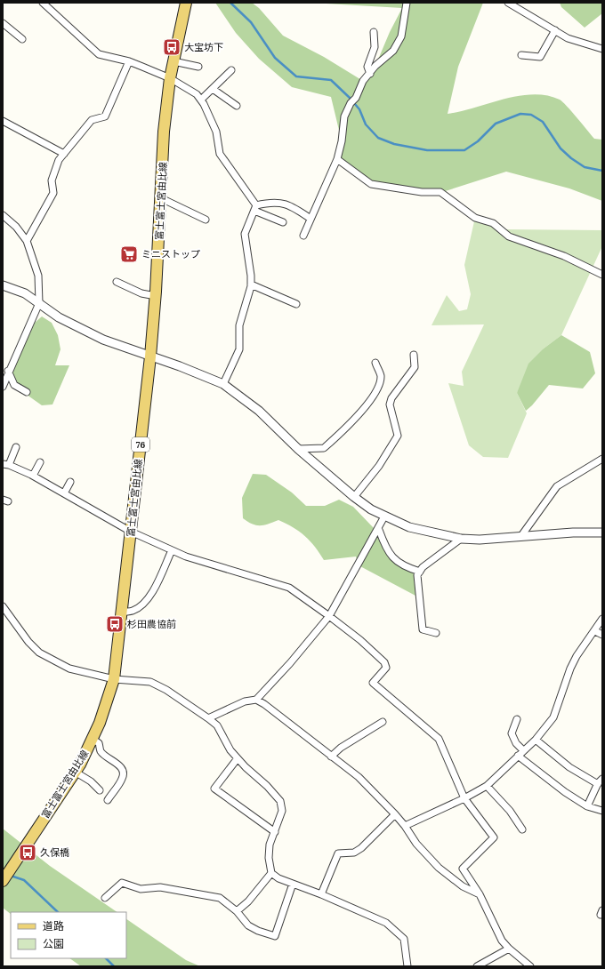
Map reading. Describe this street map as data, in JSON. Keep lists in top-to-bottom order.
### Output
{
  "streets": {
    "main road": ["富士富士宮由比線", "76"]
  },
  "places": {
    "bus stop": ["大宝坊下", "杉田農協前", "久保橋"],
    "supermarket": ["ミニストップ"]
  },
  "legend": ["道路", "公園"]
}
